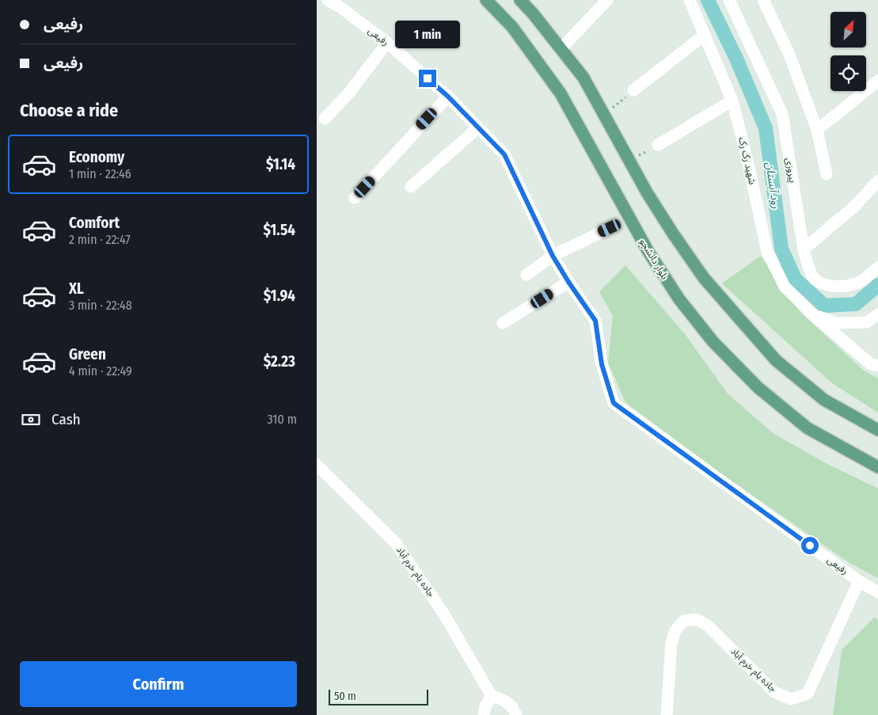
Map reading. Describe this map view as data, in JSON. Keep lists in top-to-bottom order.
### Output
{
  "streets": {
    "main road": ["بلوار دانشجو"],
    "street": [
      "رفیعی",
      "شهید رک رک",
      "پیروزی",
      "جاده بام خرم آباد"
    ]
  },
  "crossings": [
    ["رفیعی", "جاده بام خرم آباد"]
  ],
  "water": ["رود آبستان"],
  "scale_bar": "50 m",
  "north": "top right",
  "page": {
    "banner": ["رفیعی", "رفیعی"],
    "bubble": "1 min",
    "heading": "Choose a ride",
    "list": [
      {
        "name": "Economy",
        "note": "1 min · 22:46",
        "value": "$1.14"
      },
      {
        "name": "Comfort",
        "note": "2 min · 22:47",
        "value": "$1.54"
      },
      {
        "name": "XL",
        "note": "3 min · 22:48",
        "value": "$1.94"
      },
      {
        "name": "Green",
        "note": "4 min · 22:49",
        "value": "$2.23"
      }
    ],
    "pay": ["Cash", "310 m"],
    "buttons": "Confirm",
    "scale": "50 m"
  }
}
